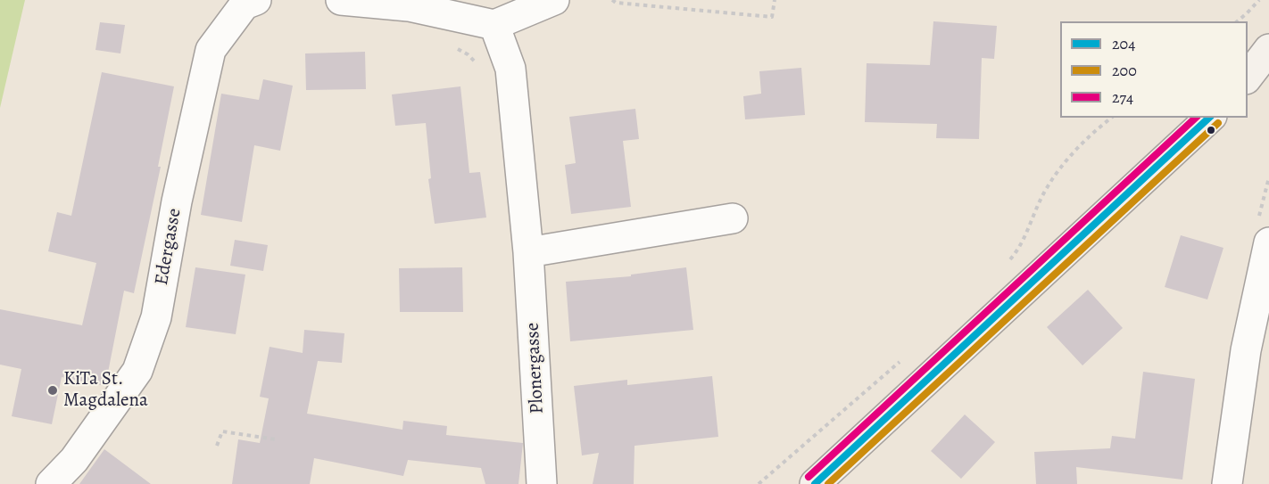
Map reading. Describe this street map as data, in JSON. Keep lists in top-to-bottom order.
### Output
{
  "streets": {
    "street": ["Edergasse", "Plonergasse"]
  },
  "places": ["KiTa St. Magdalena"],
  "lines": ["transit line 204", "transit line 274", "transit line 200"],
  "legend": ["204", "200", "274"]
}
